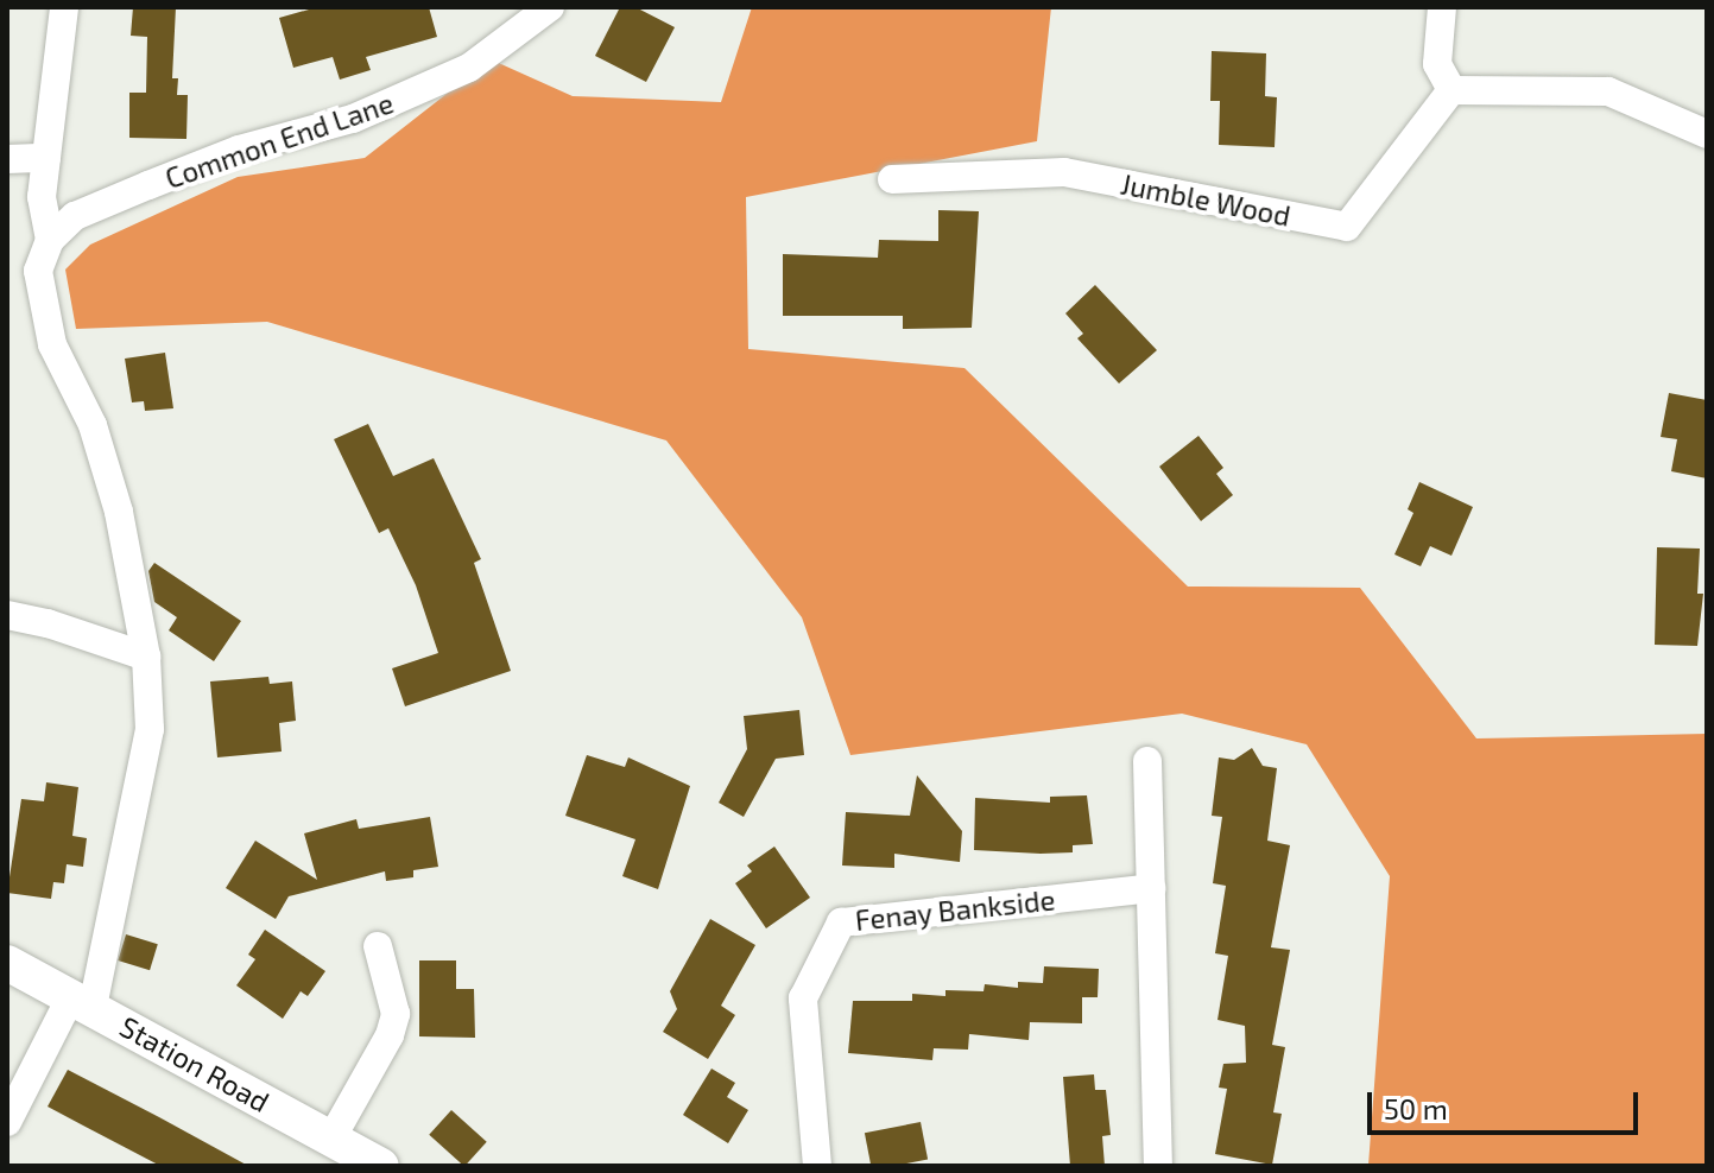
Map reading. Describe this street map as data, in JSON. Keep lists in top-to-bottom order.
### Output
{
  "streets": {
    "street": [
      "Common End Lane",
      "Jumble Wood",
      "Fenay Bankside",
      "Station Road"
    ]
  },
  "scale_bar": "50 m"
}
